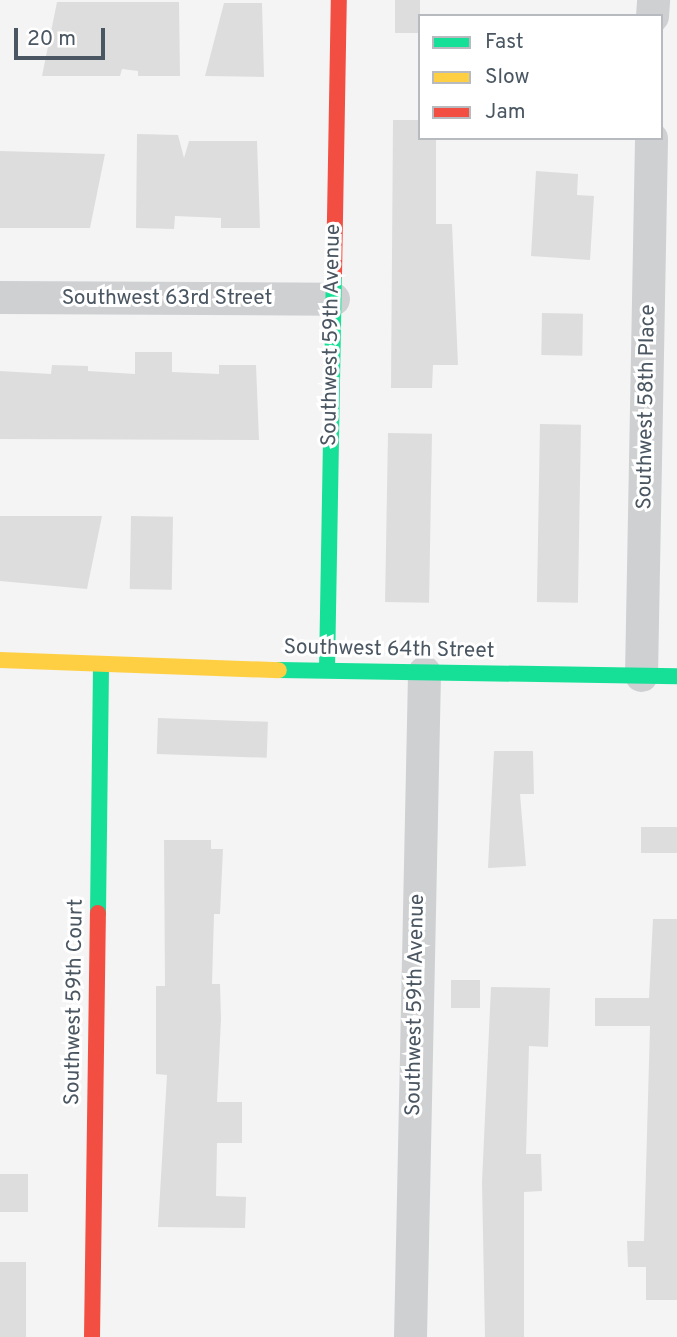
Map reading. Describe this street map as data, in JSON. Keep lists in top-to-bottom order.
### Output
{
  "streets": {
    "street": [
      "Southwest 63rd Street",
      "Southwest 59th Avenue",
      "Southwest 58th Place",
      "Southwest 64th Street",
      "Southwest 59th Court"
    ]
  },
  "crossings": [
    ["Southwest 63rd Street", "Southwest 59th Avenue"],
    ["Southwest 59th Avenue", "Southwest 64th Street"],
    ["Southwest 58th Place", "Southwest 64th Street"],
    ["Southwest 64th Street", "Southwest 59th Court"]
  ],
  "legend": ["Fast", "Slow", "Jam"],
  "scale_bar": "20 m"
}
